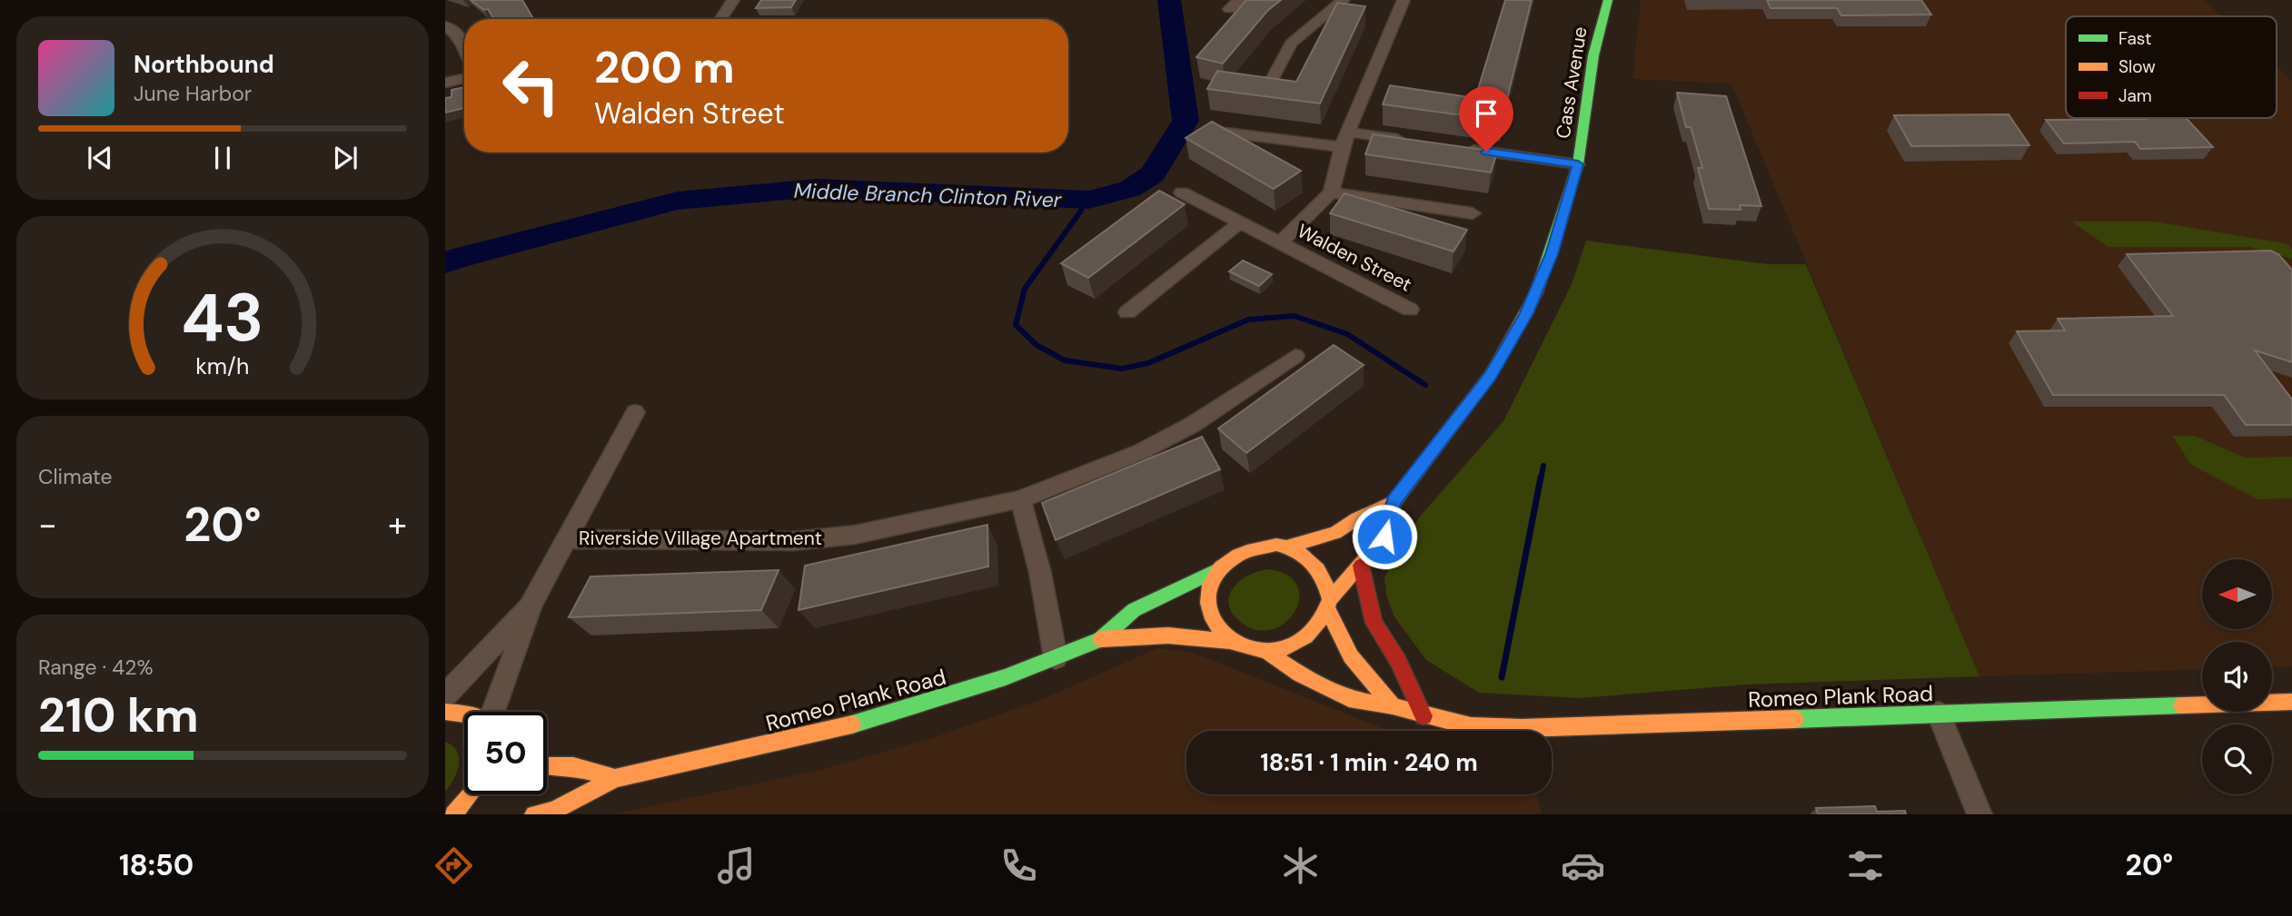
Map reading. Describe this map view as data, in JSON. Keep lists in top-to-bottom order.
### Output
{
  "streets": {
    "main road": ["Cass Avenue", "Romeo Plank Road"],
    "street": ["Walden Street", "Riverside Village Apartment"]
  },
  "crossings": [
    ["Cass Avenue", "Romeo Plank Road"]
  ],
  "water": ["Middle Branch Clinton River"],
  "legend": ["Fast", "Slow", "Jam"],
  "north": "left",
  "page": {
    "turn": ["200 m", "Walden Street"],
    "song": ["Northbound", "June Harbor"],
    "tile": [
      "Climate",
      ["Range · 42%", "210 km"]
    ],
    "heat": ["−", "20°", "+"],
    "limit": "50",
    "trip": "18:51 · 1 min · 240 m",
    "tabs": ["18:50", "20°"],
    "gauge": ["43", "km/h"]
  }
}
